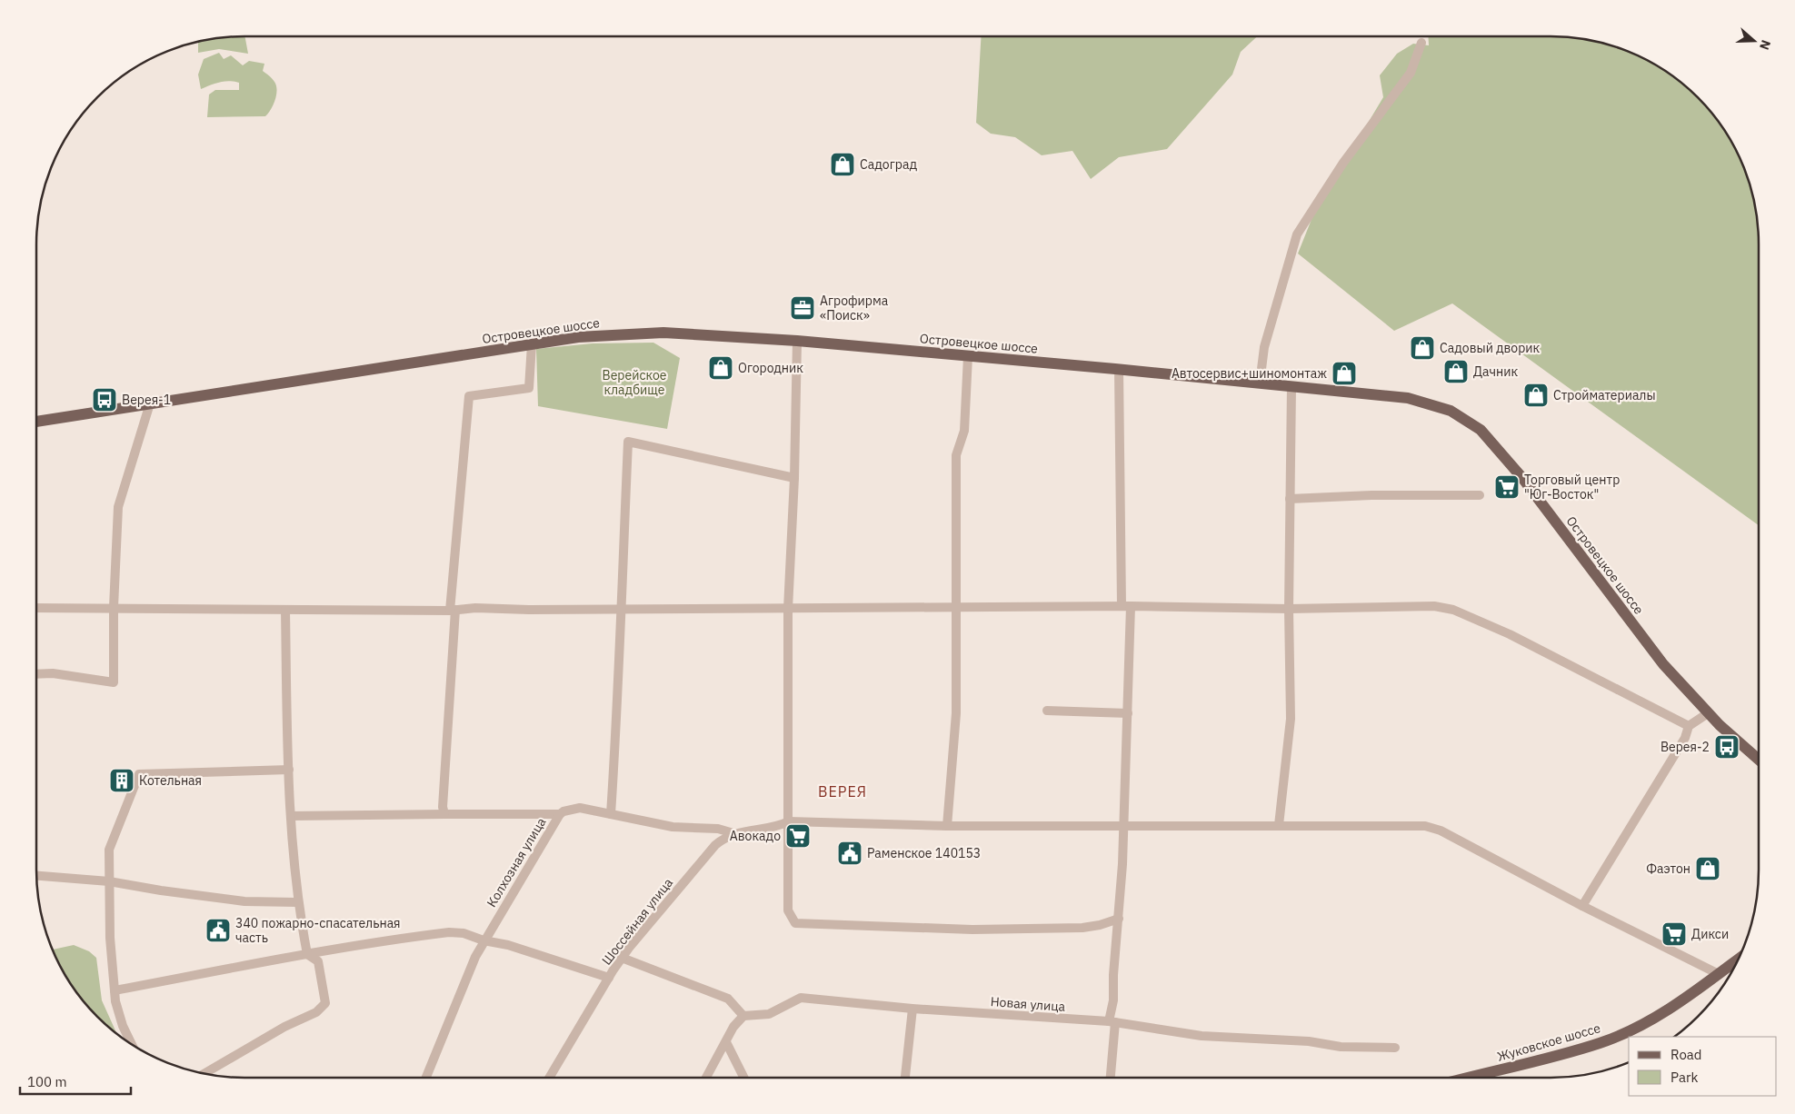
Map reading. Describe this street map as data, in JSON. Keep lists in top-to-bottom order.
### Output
{
  "streets": {
    "main road": ["Островецкое шоссе", "Жуковское шоссе"],
    "street": ["Колхозная улица", "Шоссейная улица", "Новая улица"]
  },
  "crossings": [
    ["Колхозная улица", "Шоссейная улица"],
    ["Шоссейная улица", "Жуковское шоссе"]
  ],
  "districts": ["ВЕРЕЯ"],
  "parks": ["Верейское кладбище"],
  "places": {
    "shop": [
      "Садоград",
      "Садовый дворик",
      "Огородник",
      "Дачник",
      "Автосервис+шиномонтаж",
      "Стройматериалы",
      "Фаэтон"
    ],
    "office": ["Агрофирма «Поиск»"],
    "bus stop": ["Верея-1", "Верея-2"],
    "supermarket": ["Торговый центр \"Юг-Восток\"", "Авокадо", "Дикси"],
    "building": ["Котельная"],
    "public building": ["Раменское 140153", "340 пожарно-спасательная часть"]
  },
  "legend": ["Road", "Park"],
  "scale_bar": "100 m",
  "north": "right"
}
